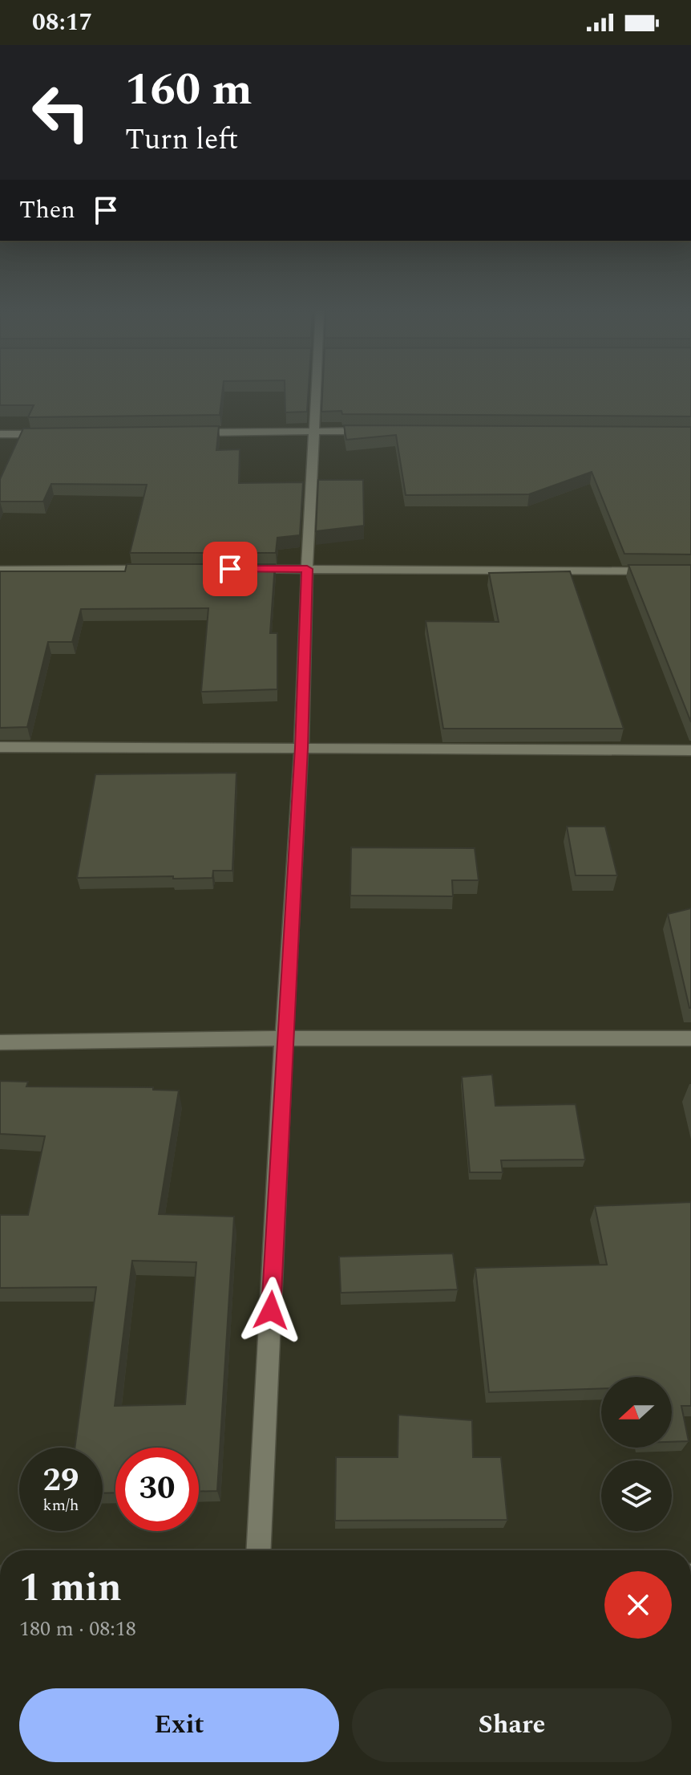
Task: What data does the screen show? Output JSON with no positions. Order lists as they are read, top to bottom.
{
  "north": "left",
  "page": {
    "status": "08:17",
    "turn": ["160 m", "Turn left"],
    "then": "Then",
    "speed": "29 km/h",
    "limit": "30",
    "heading": ["1 min", "180 m · 08:18"],
    "buttons": ["Exit", "Share"]
  }
}
